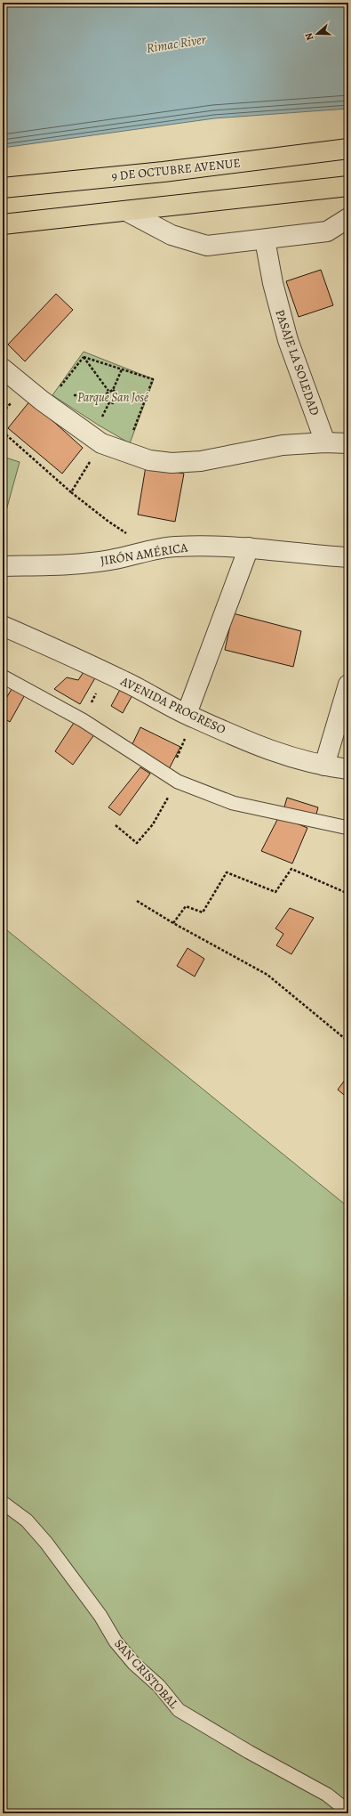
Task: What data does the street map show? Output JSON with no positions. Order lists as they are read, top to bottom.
{
  "streets": {
    "main road": ["9 DE OCTUBRE AVENUE"],
    "street": ["PASAJE LA SOLEDAD", "JIRÓN AMÉRICA", "AVENIDA PROGRESO"],
    "lane": ["SAN CRISTOBAL"]
  },
  "water": ["Rimac River"],
  "parks": ["Parque San José"],
  "north": "left"
}
